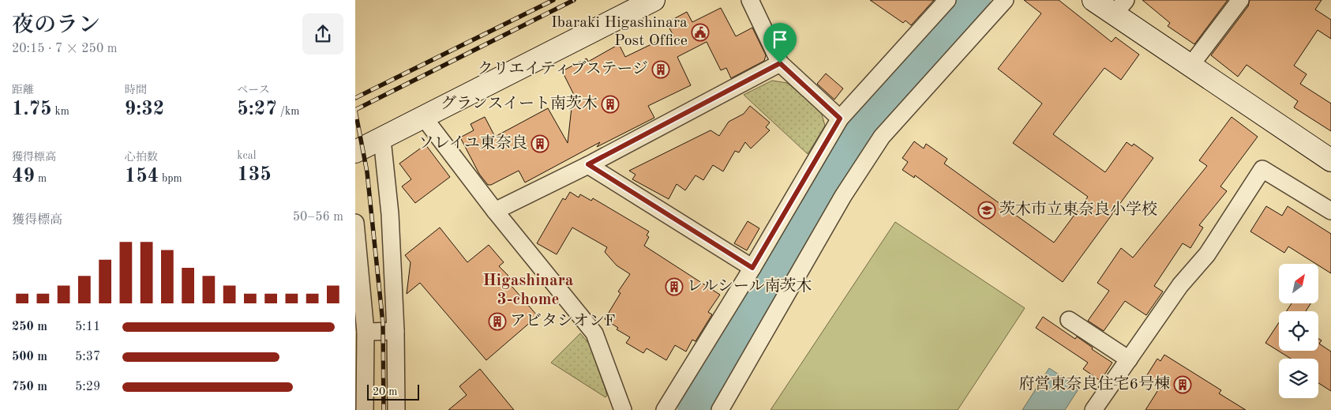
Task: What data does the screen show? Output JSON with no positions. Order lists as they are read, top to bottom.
{
  "districts": ["Higashinara 3-chome"],
  "places": {
    "public building": ["Ibaraki Higashinara Post Office"],
    "building": [
      "クリエイティブステージ",
      "グランスイート南茨木",
      "ソレイユ東奈良",
      "レルシール南茨木",
      "アビタシオンF",
      "府営東奈良住宅6号棟"
    ],
    "school or university": ["茨木市立東奈良小学校"]
  },
  "scale_bar": "20 m",
  "north": "top right",
  "page": {
    "heading": ["夜のラン", "20:15 · 7 × 250 m"],
    "stats": [
      ["距離", "1.75 km"],
      ["時間", "9:32"],
      ["ペース", "5:27 /km"],
      ["獲得標高", "49 m"],
      ["心拍数", "154 bpm"],
      ["kcal", "135"]
    ],
    "chart": ["獲得標高", "50–56 m"],
    "list": [
      {
        "name": "250 m",
        "note": "5:11"
      },
      {
        "name": "500 m",
        "note": "5:37"
      },
      {
        "name": "750 m",
        "note": "5:29"
      }
    ],
    "scale": "20 m"
  }
}
